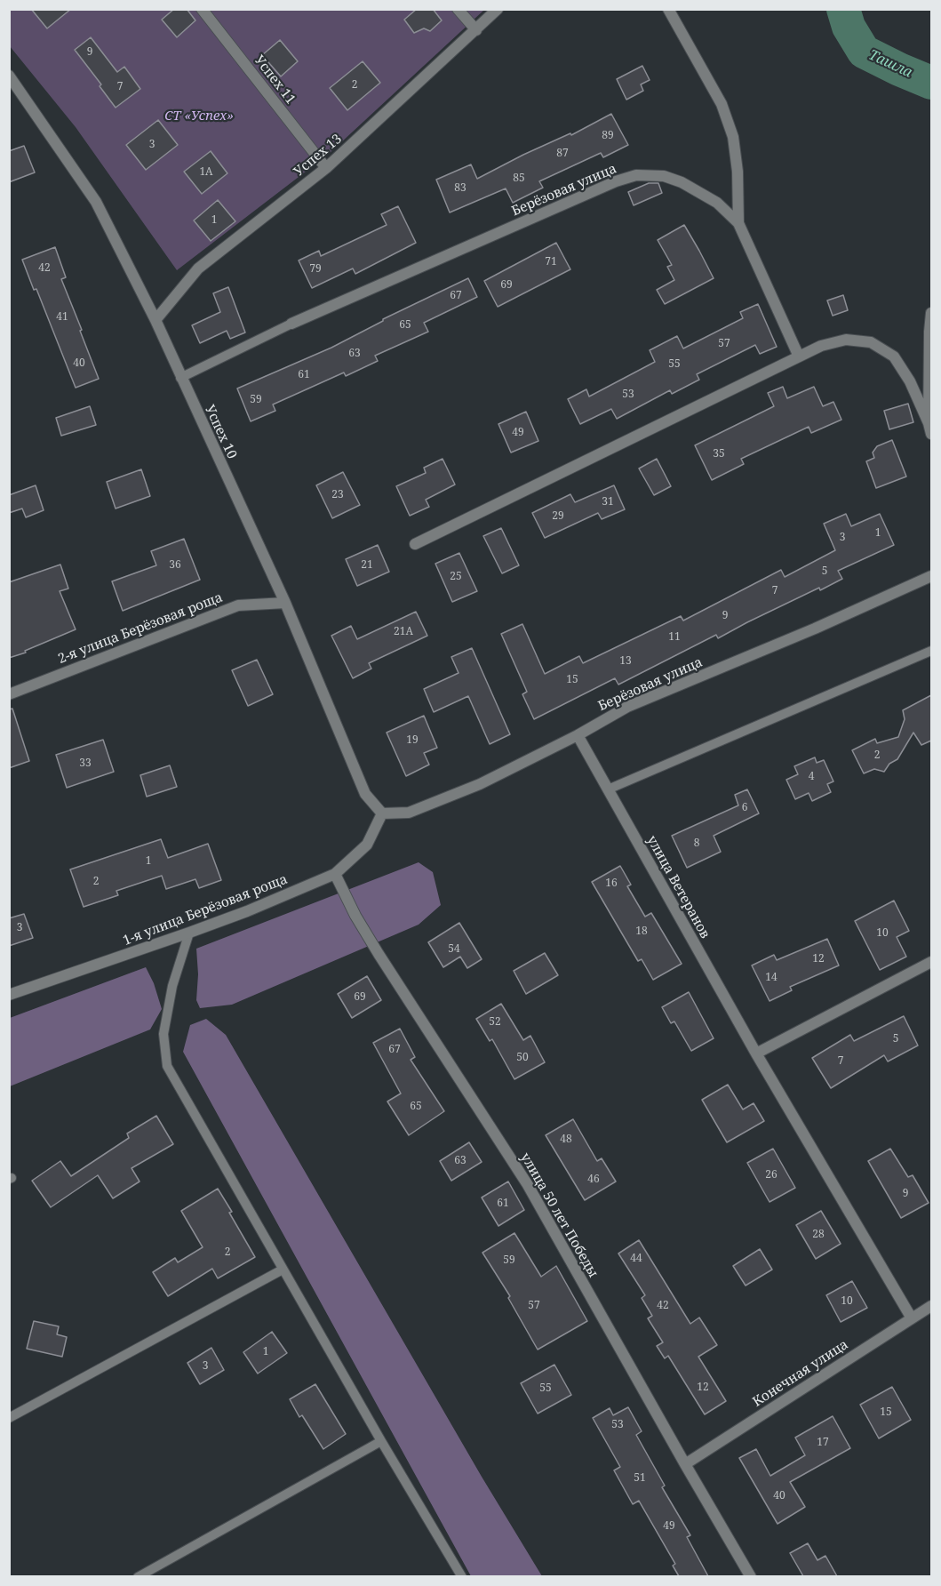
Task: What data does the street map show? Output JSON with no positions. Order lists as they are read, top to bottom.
{
  "streets": {
    "street": [
      "Успех 11",
      "Успех 13",
      "Берёзовая улица",
      "Успех 10",
      "2-я улица Берёзовая роща",
      "улица Ветеранов",
      "1-я улица Берёзовая роща",
      "улица 50 лет Победы",
      "Конечная улица"
    ]
  },
  "crossings": [
    ["Успех 11", "Успех 13"],
    ["Успех 13", "Успех 10"],
    ["Берёзовая улица", "Успех 10"],
    ["Берёзовая улица", "улица Ветеранов"],
    ["Берёзовая улица", "1-я улица Берёзовая роща"],
    ["Успех 10", "2-я улица Берёзовая роща"],
    ["Успех 10", "1-я улица Берёзовая роща"],
    ["улица Ветеранов", "Конечная улица"],
    ["1-я улица Берёзовая роща", "улица 50 лет Победы"],
    ["улица 50 лет Победы", "Конечная улица"]
  ],
  "water": ["Ташла"],
  "parks": ["СТ «Успех»"],
  "house_numbers": [
    "9",
    "2",
    "7",
    "89",
    "3",
    "87",
    "1А",
    "85",
    "83",
    "1",
    "71",
    "42",
    "79",
    "69",
    "67",
    "41",
    "65",
    "57",
    "63",
    "40",
    "55",
    "61",
    "53",
    "59",
    "49",
    "35",
    "23",
    "31",
    "29",
    "1",
    "3",
    "36",
    "21",
    "5",
    "25",
    "7",
    "9",
    "21А",
    "11",
    "13",
    "15",
    "19",
    "2",
    "33",
    "4",
    "6",
    "8",
    "1",
    "2",
    "16",
    "3",
    "18",
    "10",
    "54",
    "12",
    "14",
    "69",
    "52",
    "5",
    "67",
    "50",
    "7",
    "65",
    "48",
    "63",
    "26",
    "46",
    "9",
    "61",
    "28",
    "2",
    "44",
    "59",
    "10",
    "57",
    "42",
    "1",
    "3",
    "12",
    "55",
    "15",
    "53",
    "17",
    "51",
    "40",
    "49"
  ]
}
